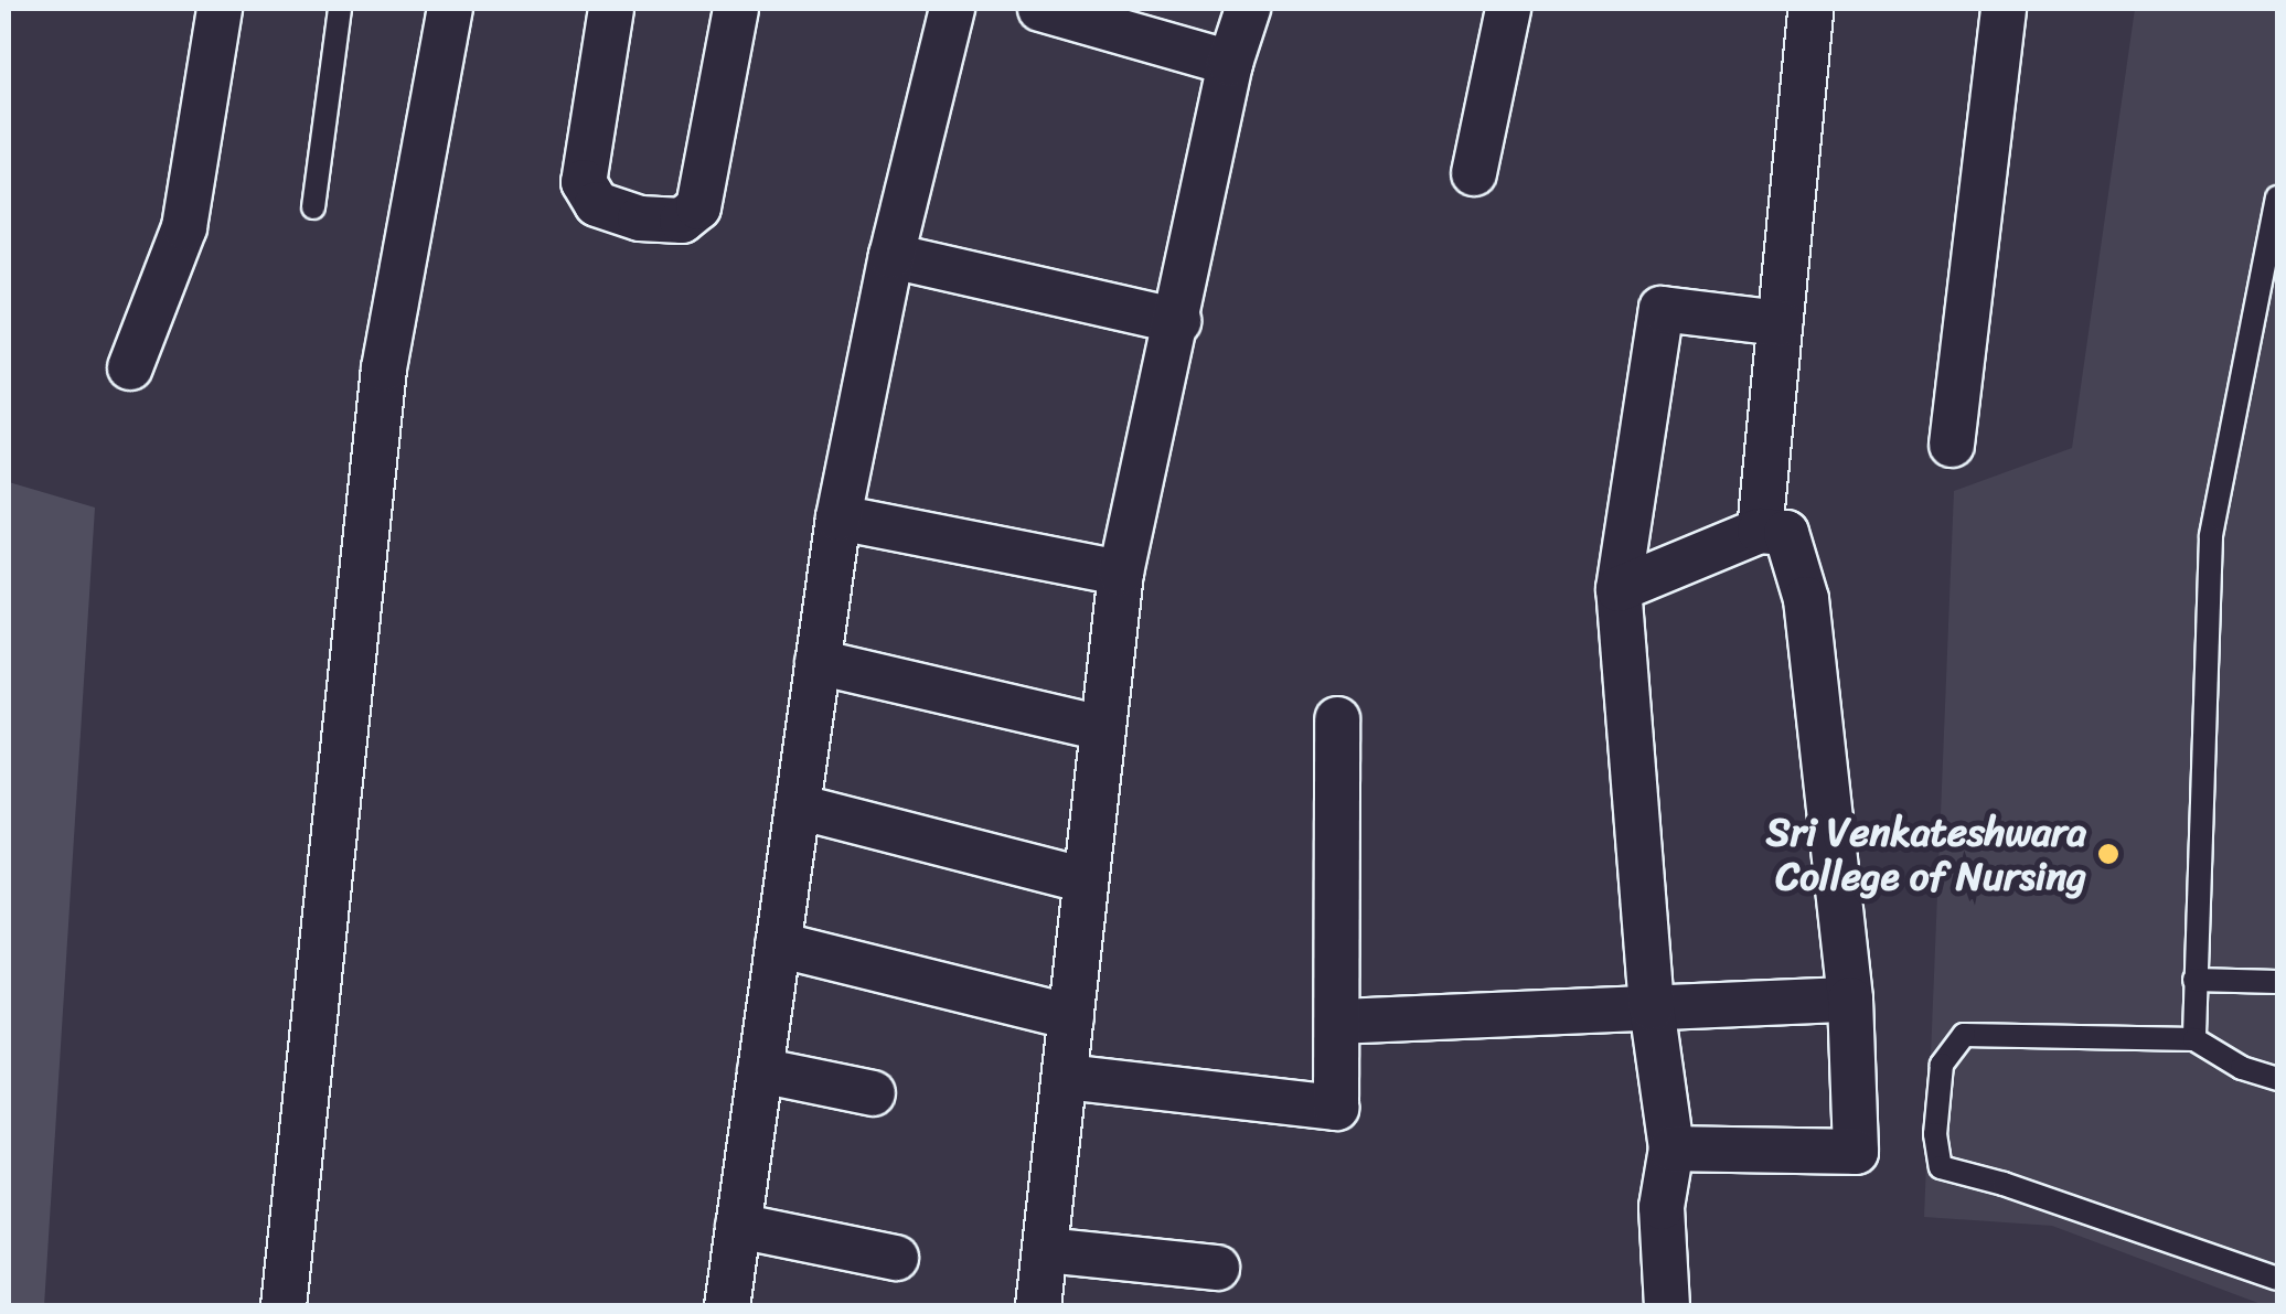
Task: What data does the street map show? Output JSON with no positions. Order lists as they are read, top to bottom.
{
  "places": ["Sri Venkateshwara College of Nursing"]
}
